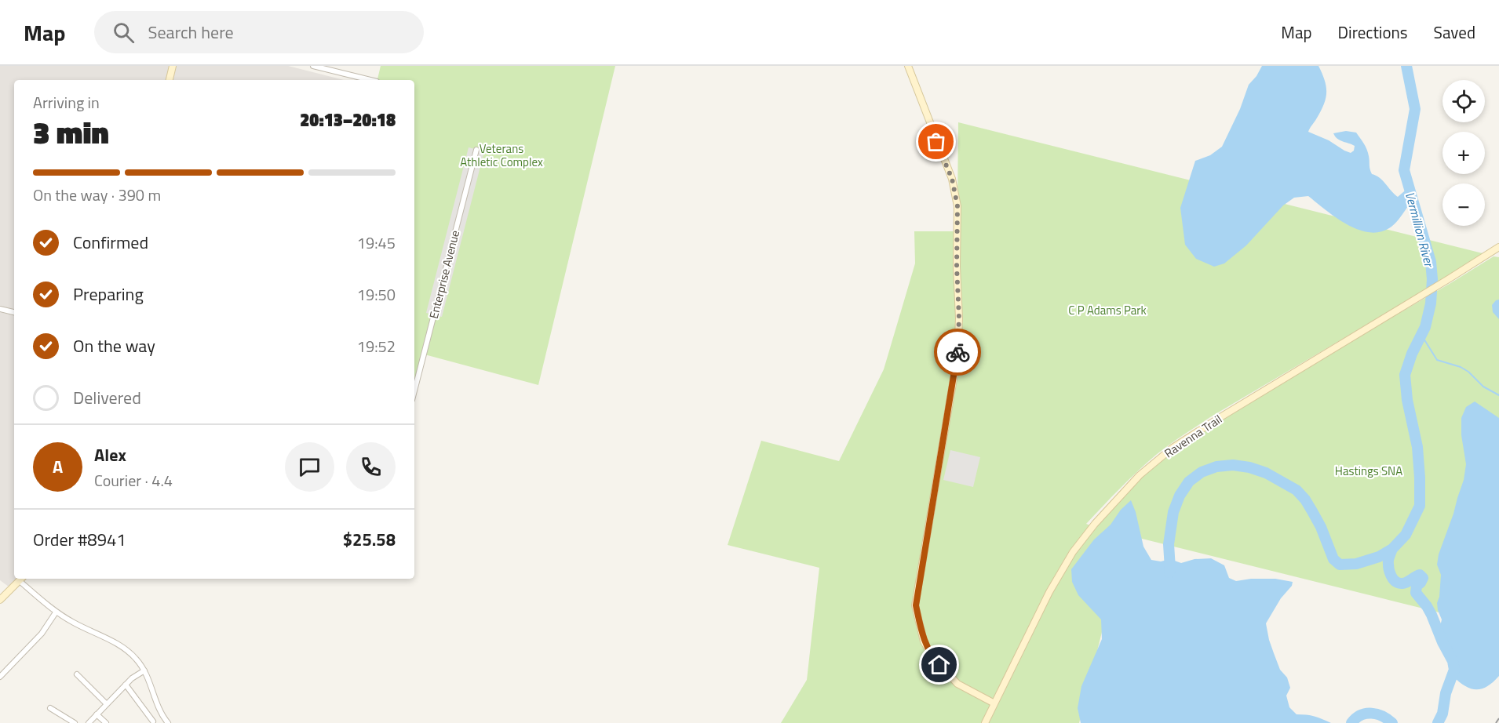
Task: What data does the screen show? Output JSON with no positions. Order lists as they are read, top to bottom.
{
  "streets": {
    "street": ["Enterprise Avenue", "Ravenna Trail"]
  },
  "water": ["Vermillion River"],
  "parks": ["Veterans Athletic Complex", "C P Adams Park", "Hastings SNA"],
  "page": {
    "header": "Map",
    "search": "Search here",
    "nav": ["Map", "Directions", "Saved"],
    "map_buttons": ["+", "−"],
    "heading": ["3 min", "Arriving in", "20:13–20:18"],
    "panel": [
      "Alex",
      "Courier · 4.4",
      "Order #8941",
      "$25.58"
    ],
    "bar": "On the way · 390 m",
    "list": [
      ["Confirmed", "19:45"],
      ["Preparing", "19:50"],
      ["On the way", "19:52"],
      "Delivered"
    ],
    "round": "A"
  }
}
